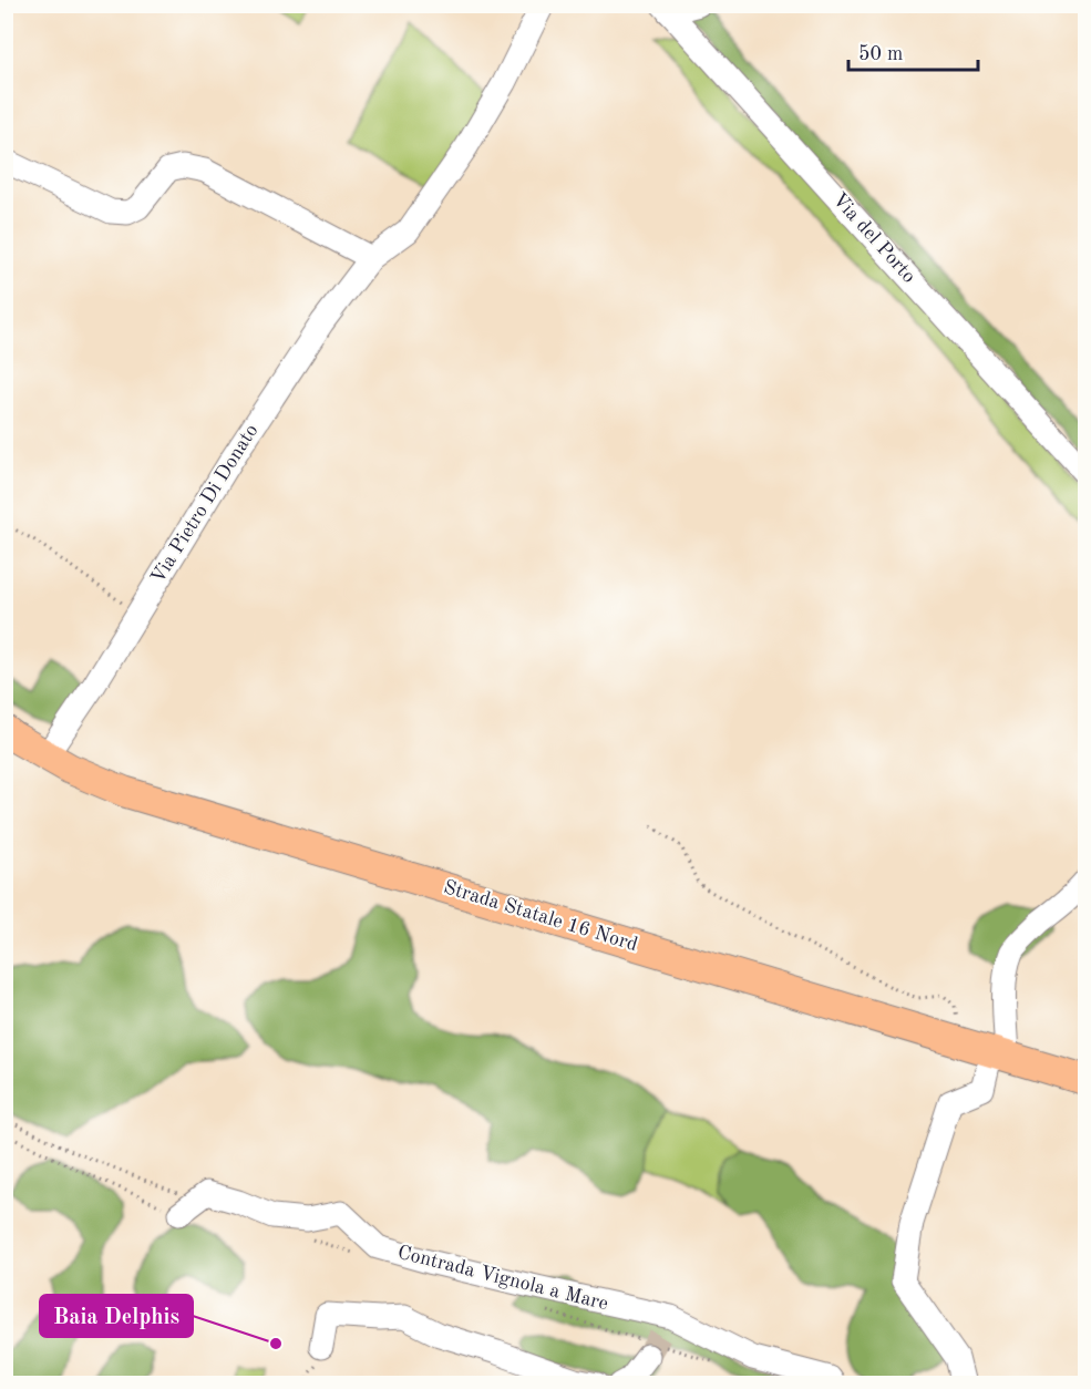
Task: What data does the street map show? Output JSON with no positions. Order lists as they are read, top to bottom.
{
  "streets": {
    "main road": ["Strada Statale 16 Nord"],
    "street": ["Via del Porto", "Via Pietro Di Donato", "Contrada Vignola a Mare"]
  },
  "crossings": [
    ["Via Pietro Di Donato", "Strada Statale 16 Nord"]
  ],
  "places": ["Baia Delphis"],
  "scale_bar": "50 m"
}
